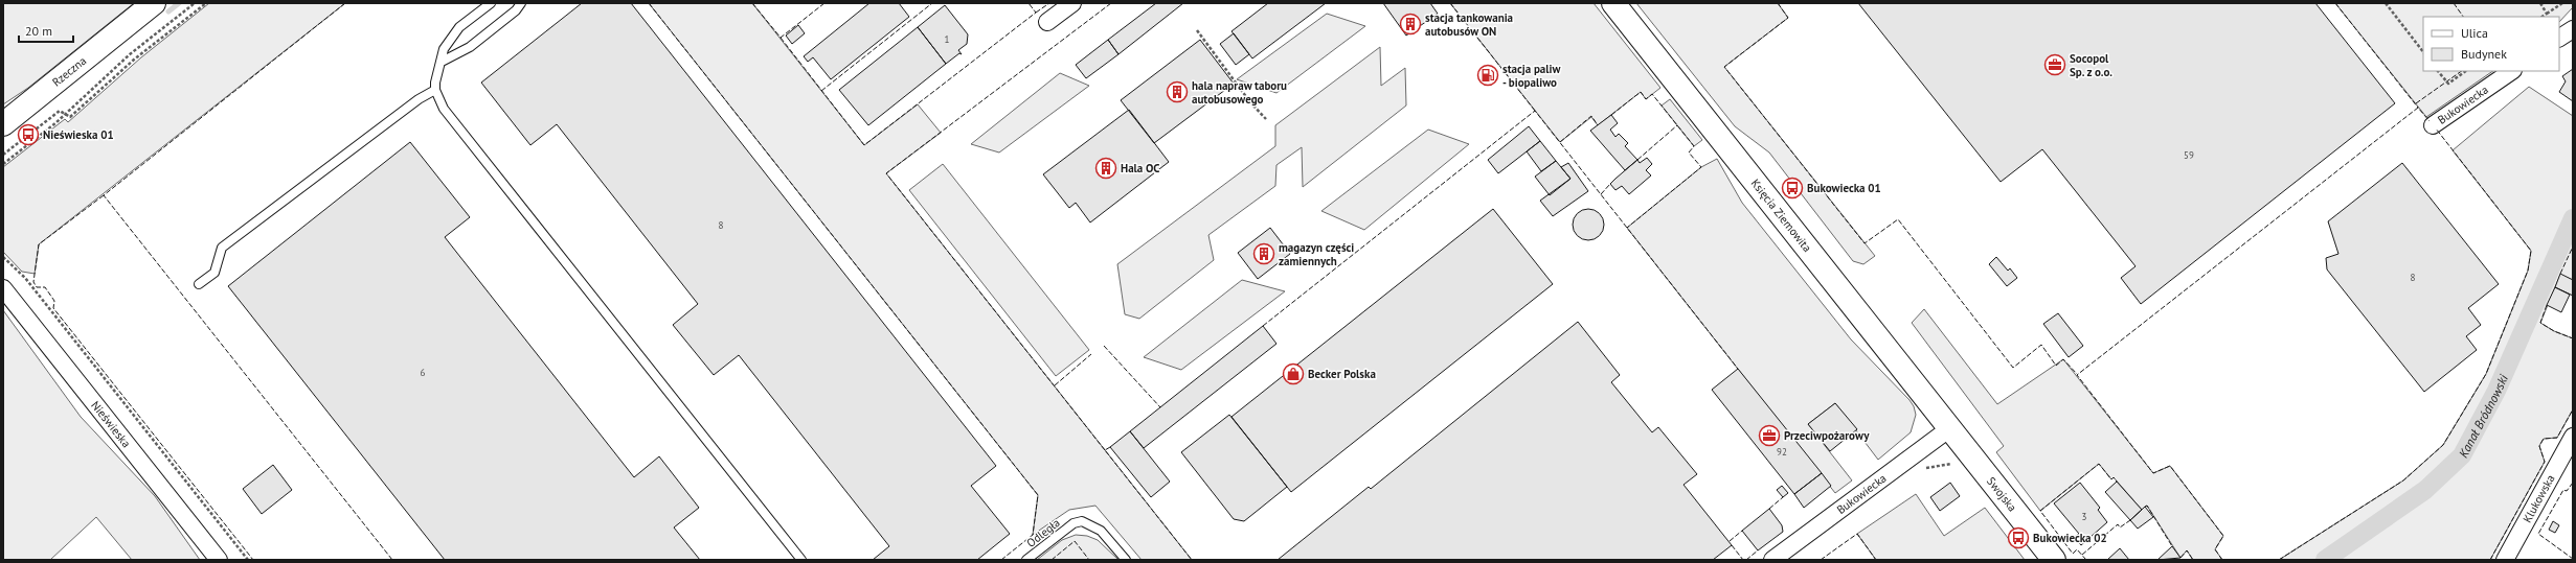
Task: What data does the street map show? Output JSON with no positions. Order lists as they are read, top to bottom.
{
  "streets": {
    "street": [
      "Rzeczna",
      "Bukowiecka",
      "Księcia Ziemowita",
      "Nieświeska",
      "Swojska",
      "Klukowska"
    ],
    "lane": ["Odległa"]
  },
  "crossings": [
    ["Bukowiecka", "Księcia Ziemowita"],
    ["Bukowiecka", "Swojska"],
    ["Księcia Ziemowita", "Swojska"]
  ],
  "water": ["Kanał Bródnowski"],
  "places": {
    "building": [
      "stacja tankowania autobusów ON",
      "hala napraw taboru autobusowego",
      "Hala OC",
      "magazyn części zamiennych"
    ],
    "office": ["Socopol Sp. z o.o.", "Przeciwpożarowy"],
    "fuel station": ["stacja paliw - biopaliwo"],
    "bus stop": ["Nieświeska 01", "Bukowiecka 01", "Bukowiecka 02"],
    "shop": ["Becker Polska"]
  },
  "house_numbers": [
    "1",
    "59",
    "8",
    "8",
    "6",
    "92",
    "3"
  ],
  "legend": ["Ulica", "Budynek"],
  "scale_bar": "20 m"
}
